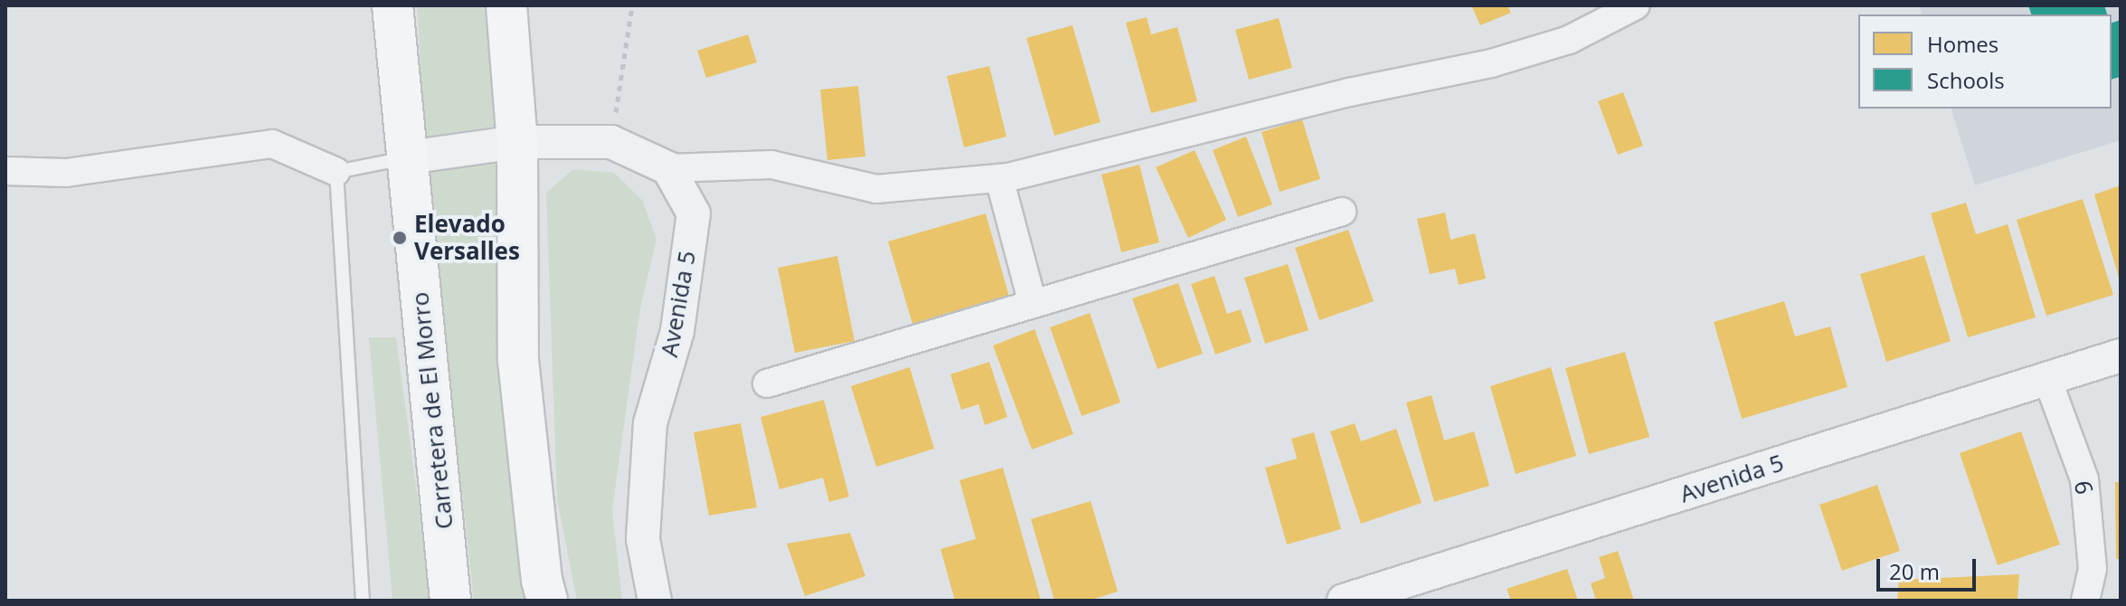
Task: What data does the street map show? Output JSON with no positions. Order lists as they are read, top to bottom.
{
  "streets": {
    "main road": ["Carretera de El Morro"],
    "street": ["Avenida 5", "6"]
  },
  "crossings": [
    ["Avenida 5", "6"]
  ],
  "places": ["Elevado Versalles"],
  "legend": ["Homes", "Schools"],
  "scale_bar": "20 m"
}
